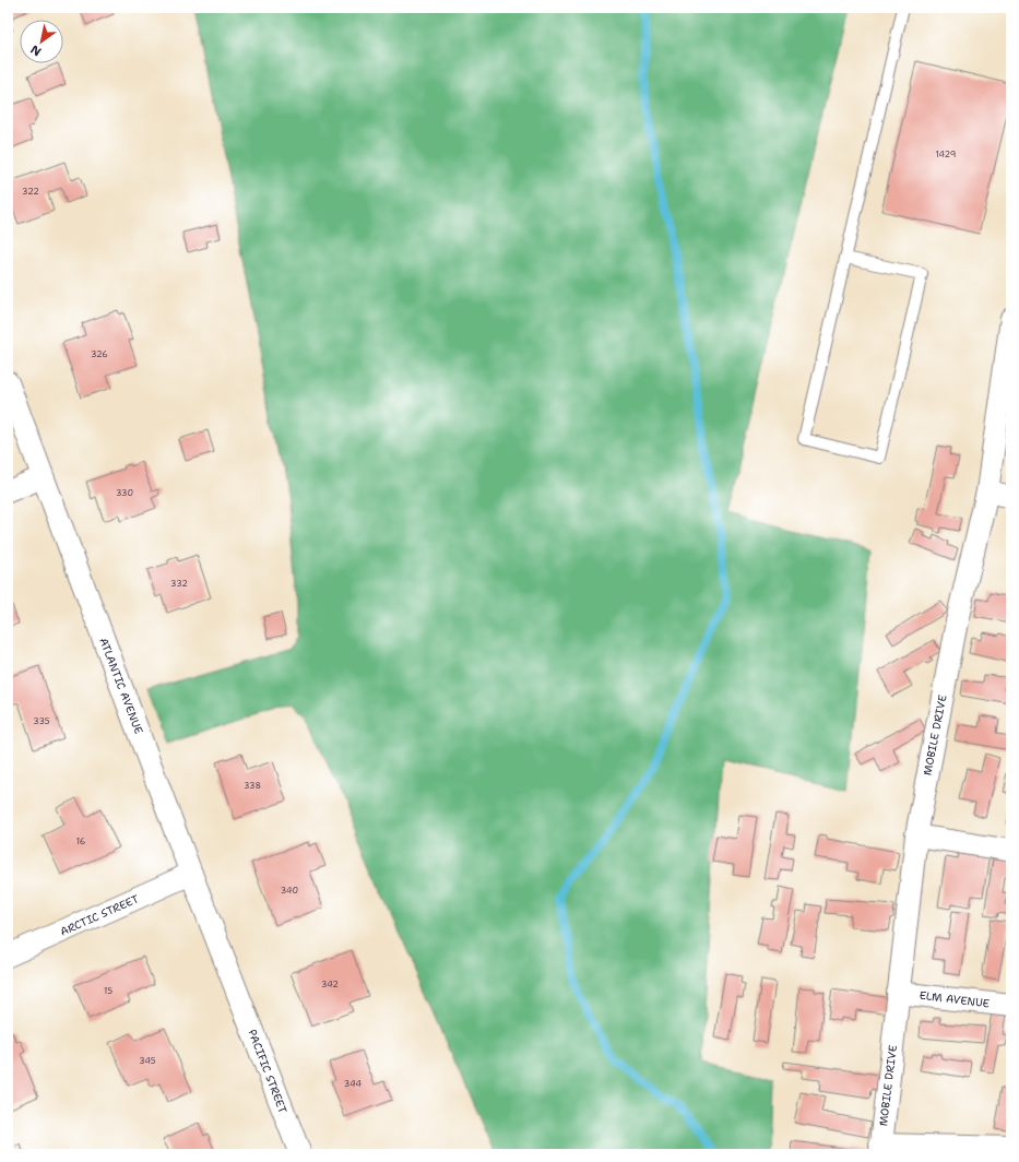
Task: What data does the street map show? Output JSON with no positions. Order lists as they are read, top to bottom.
{
  "streets": {
    "street": [
      "ATLANTIC AVENUE",
      "MOBILE DRIVE",
      "ARCTIC STREET",
      "ELM AVENUE",
      "PACIFIC STREET"
    ]
  },
  "crossings": [
    ["ATLANTIC AVENUE", "ARCTIC STREET"],
    ["ATLANTIC AVENUE", "PACIFIC STREET"],
    ["MOBILE DRIVE", "ELM AVENUE"]
  ],
  "house_numbers": [
    "1429",
    "322",
    "326",
    "330",
    "332",
    "335",
    "338",
    "16",
    "340",
    "342",
    "15",
    "345",
    "344"
  ],
  "north": "bottom left"
}
